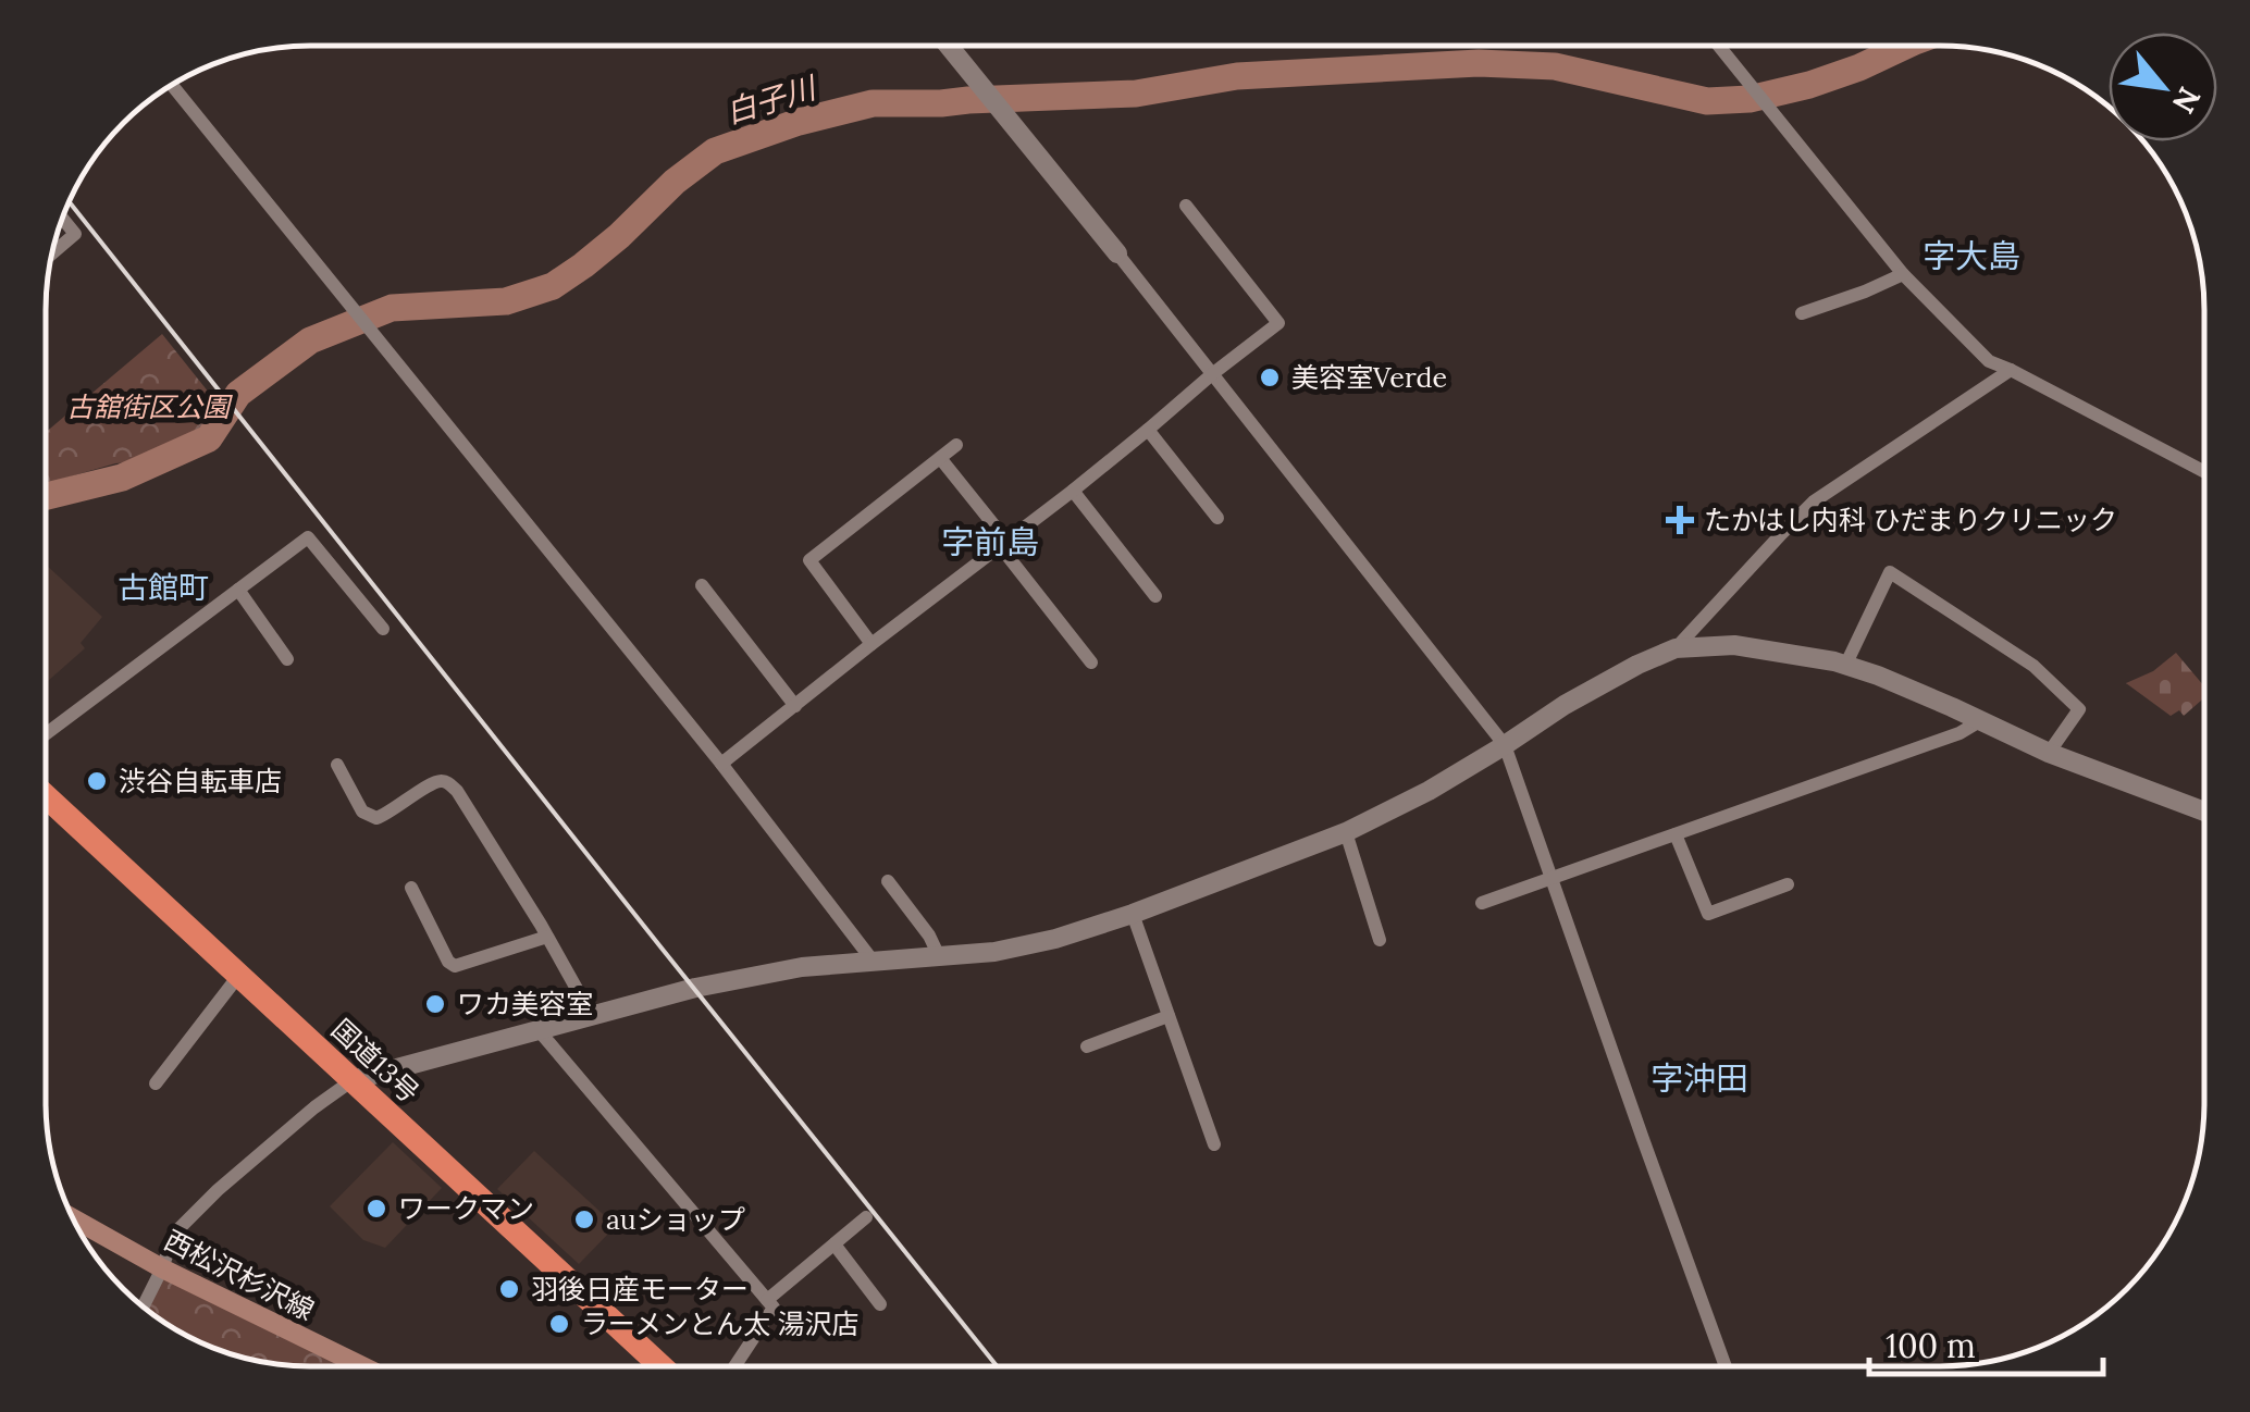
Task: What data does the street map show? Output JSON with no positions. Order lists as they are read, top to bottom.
{
  "streets": {
    "highway": ["国道13号"],
    "main road": ["西松沢杉沢線"]
  },
  "districts": [
    "字大島",
    "字前島",
    "古館町",
    "字沖田"
  ],
  "water": ["白子川"],
  "parks": ["古舘街区公園"],
  "places": {
    "other": [
      "美容室Verde",
      "渋谷自転車店",
      "ワカ美容室",
      "ワークマン",
      "auショップ",
      "羽後日産モーター",
      "ラーメンとん太 湯沢店"
    ],
    "health": ["たかはし内科 ひだまりクリニック"]
  },
  "scale_bar": "100 m",
  "north": "bottom right"
}
